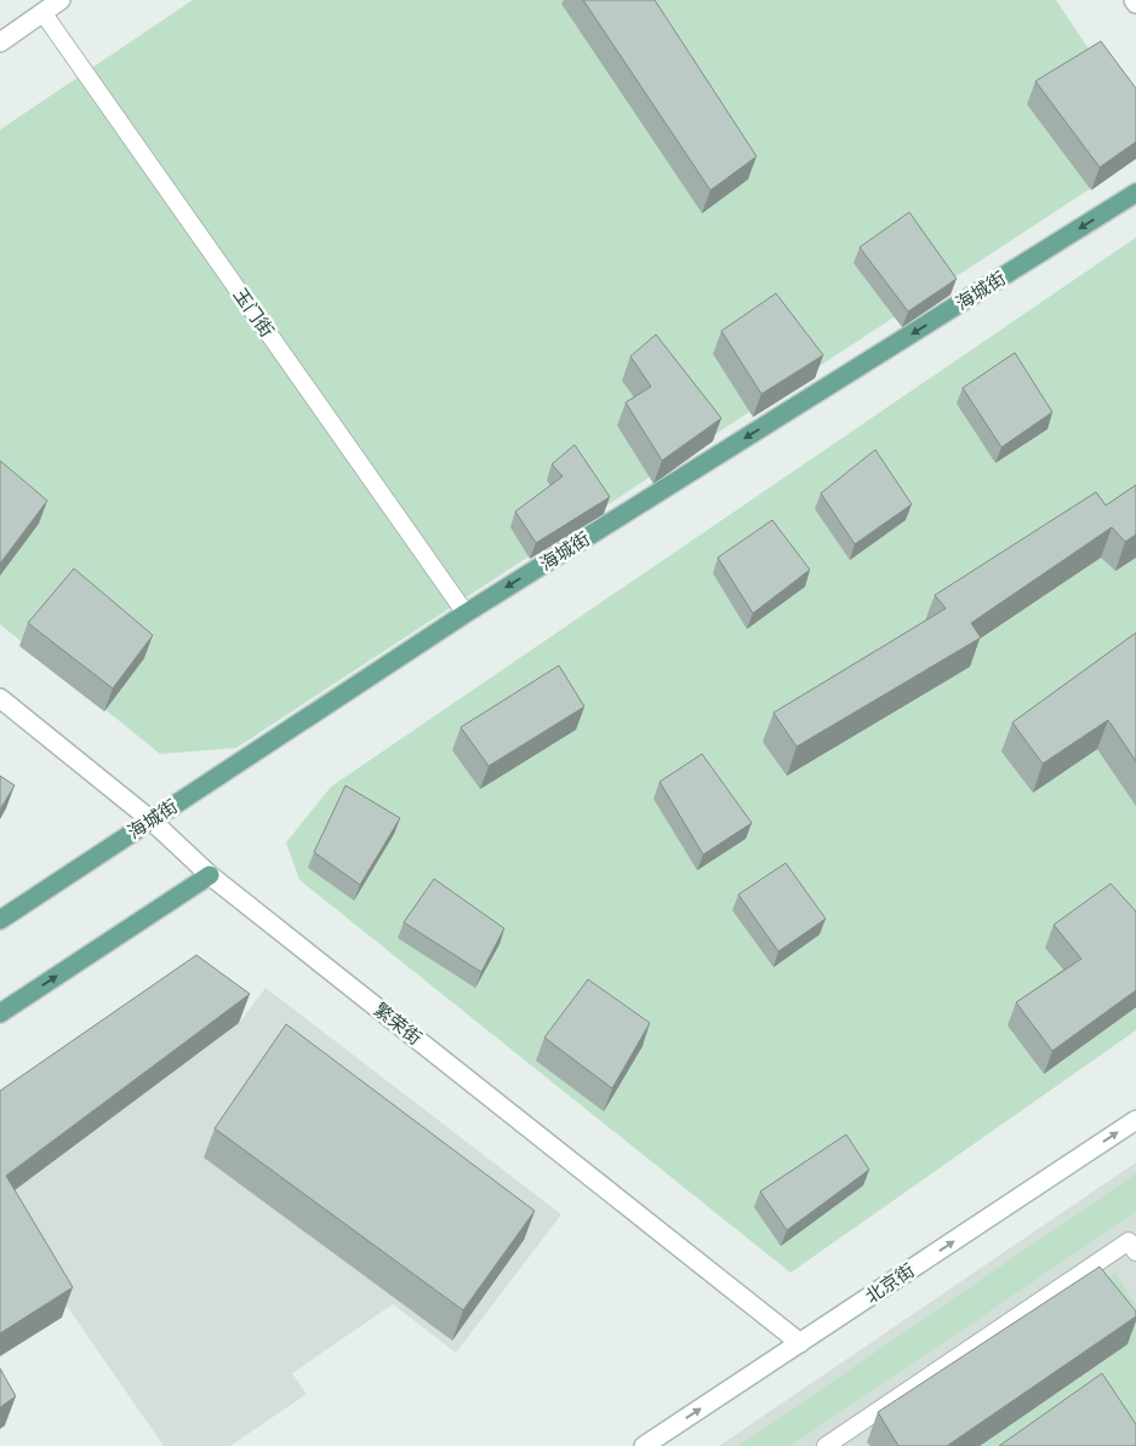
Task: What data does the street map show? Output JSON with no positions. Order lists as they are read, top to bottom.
{
  "streets": {
    "main road": ["海城街"],
    "street": ["繁荣街", "北京街"],
    "lane": ["玉门街"]
  },
  "crossings": [
    ["海城街", "玉门街"],
    ["海城街", "繁荣街"],
    ["繁荣街", "北京街"]
  ],
  "one_way": ["海城街", "北京街"]
}
